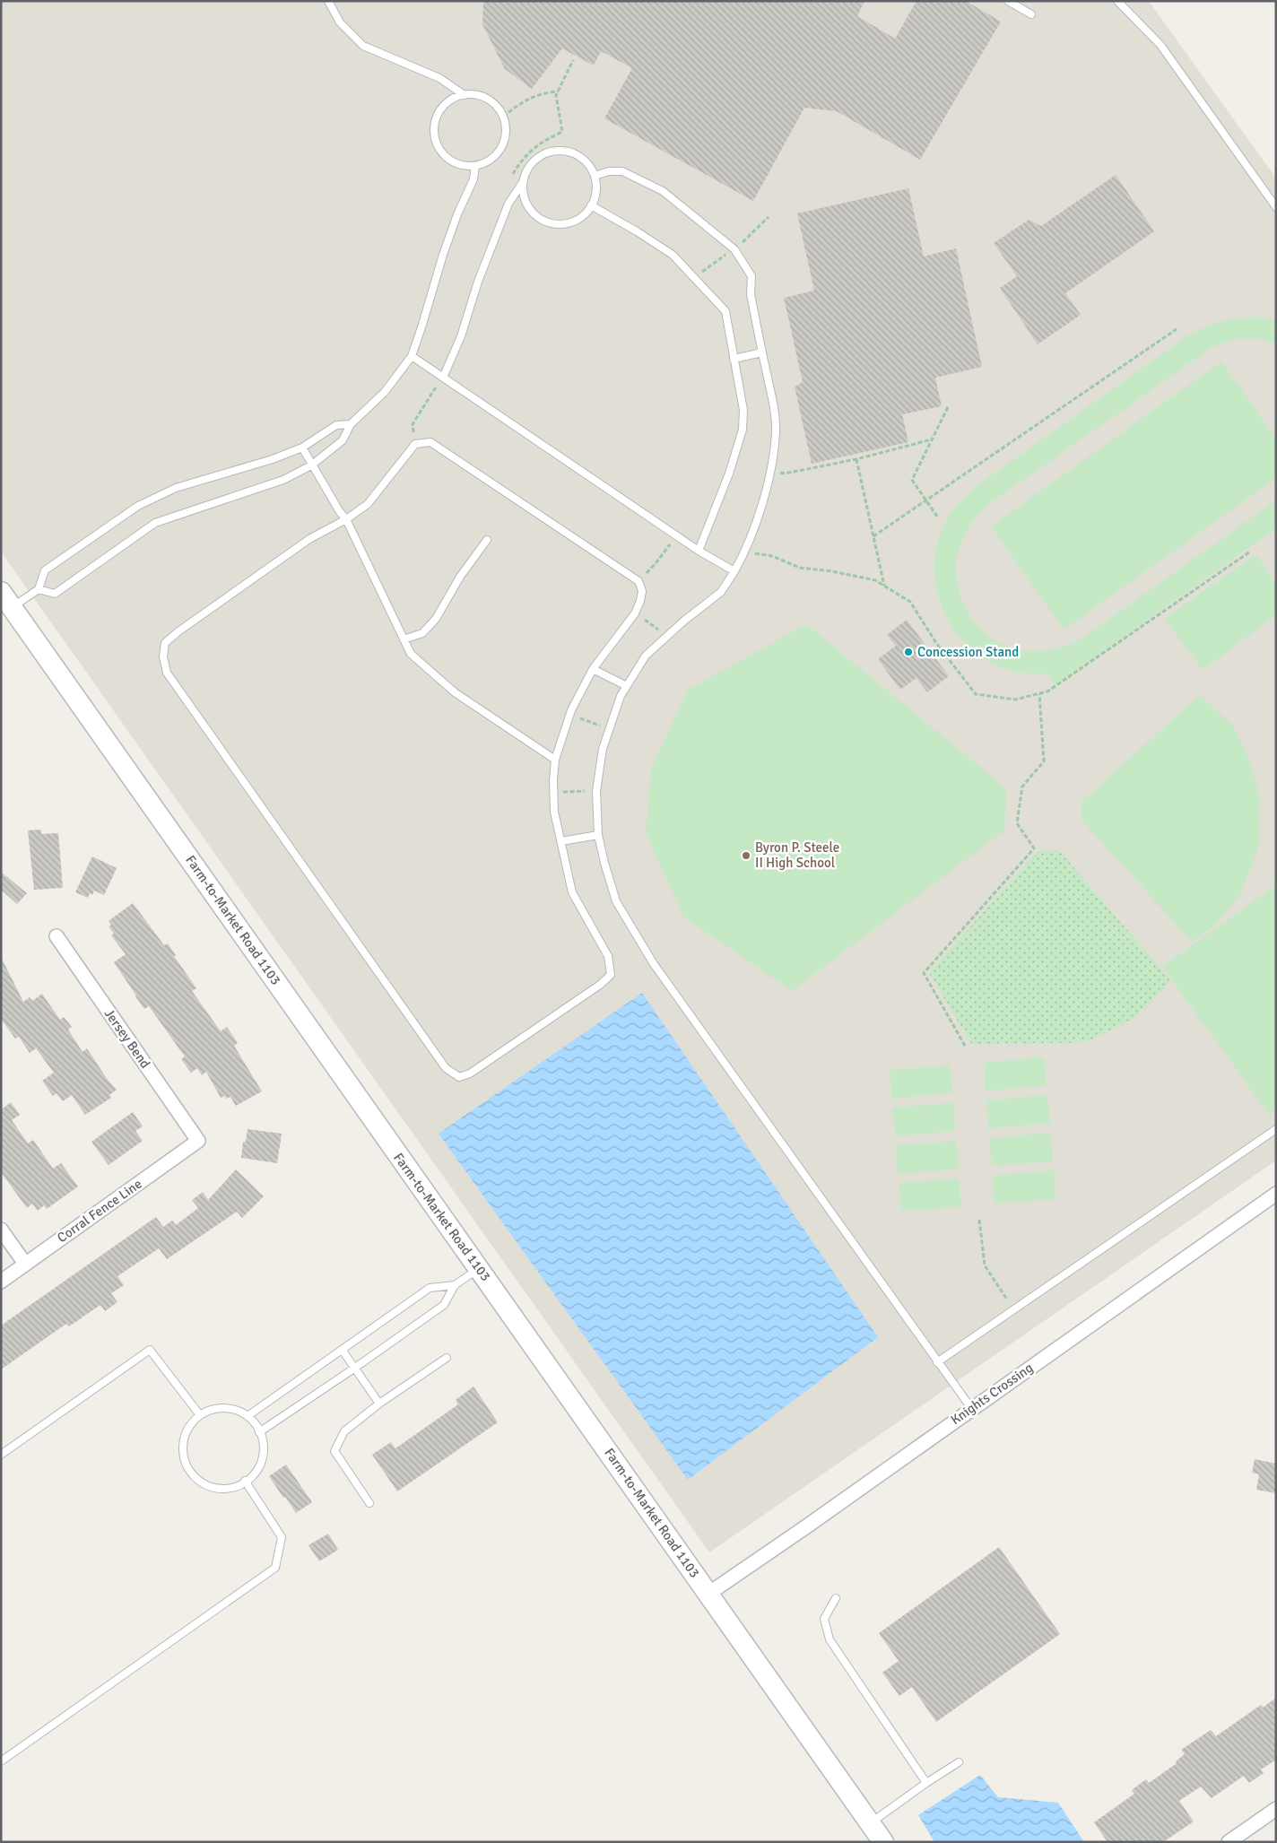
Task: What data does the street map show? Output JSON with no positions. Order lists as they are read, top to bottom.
{
  "streets": {
    "main road": ["Farm-to-Market Road 1103"],
    "street": ["Jersey Bend", "Corral Fence Line", "Knights Crossing"]
  },
  "crossings": [
    ["Farm-to-Market Road 1103", "Knights Crossing"],
    ["Jersey Bend", "Corral Fence Line"]
  ],
  "places": ["Concession Stand", "Byron P. Steele II High School"]
}
